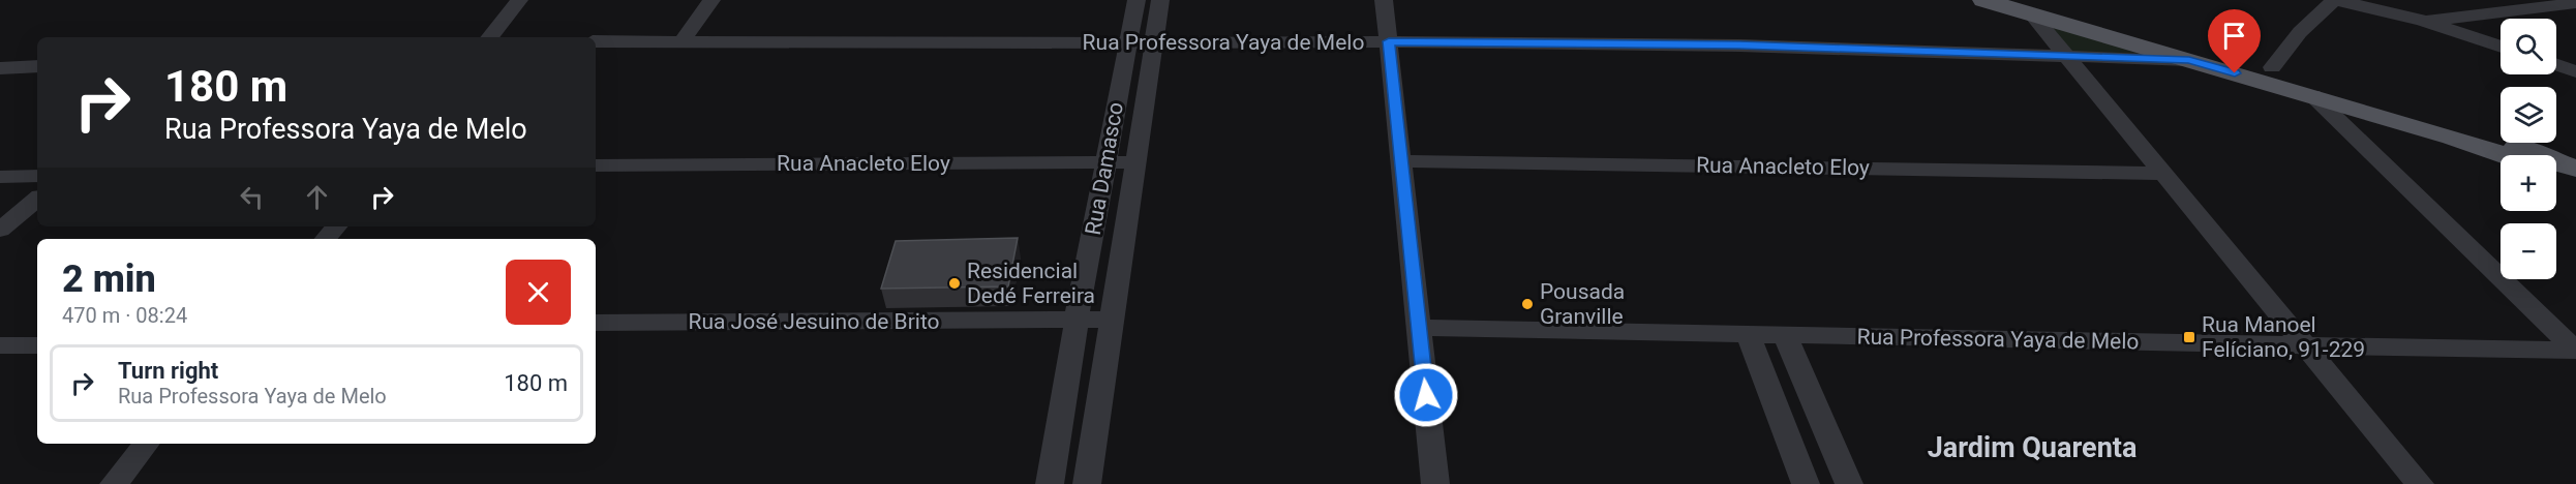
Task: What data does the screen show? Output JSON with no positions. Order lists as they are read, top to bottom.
{
  "streets": {
    "street": [
      "Rua Professora Yaya de Melo",
      "Rua Anacleto Eloy",
      "Rua Damasco",
      "Rua José Jesuino de Brito"
    ]
  },
  "crossings": [
    ["Rua Professora Yaya de Melo", "Rua Damasco"],
    ["Rua Anacleto Eloy", "Rua Damasco"],
    ["Rua Damasco", "Rua José Jesuino de Brito"]
  ],
  "districts": ["Jardim Quarenta"],
  "places": {
    "other": ["Residencial Dedé Ferreira", "Pousada Granville"],
    "transit": ["Rua Manoel Felíciano, 91-229"]
  },
  "page": {
    "map_buttons": ["+", "−"],
    "turn": ["180 m", "Rua Professora Yaya de Melo"],
    "heading": ["2 min", "470 m · 08:24"],
    "list": [
      {
        "name": "Turn right",
        "note": "Rua Professora Yaya de Melo",
        "value": "180 m"
      }
    ]
  }
}
